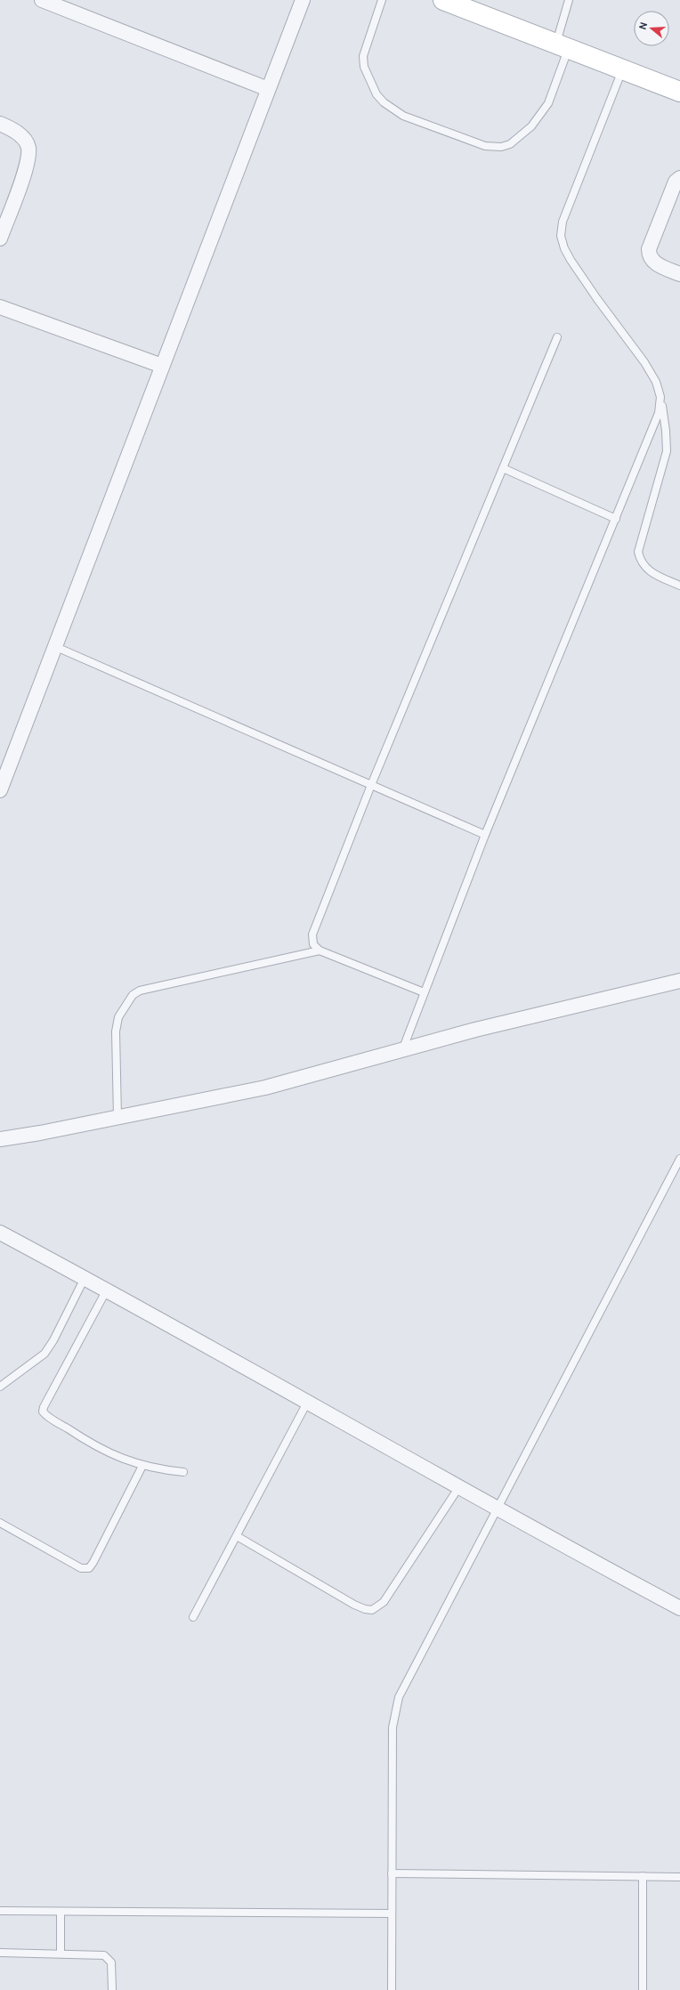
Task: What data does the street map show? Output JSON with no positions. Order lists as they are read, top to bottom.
{
  "north": "left"
}
